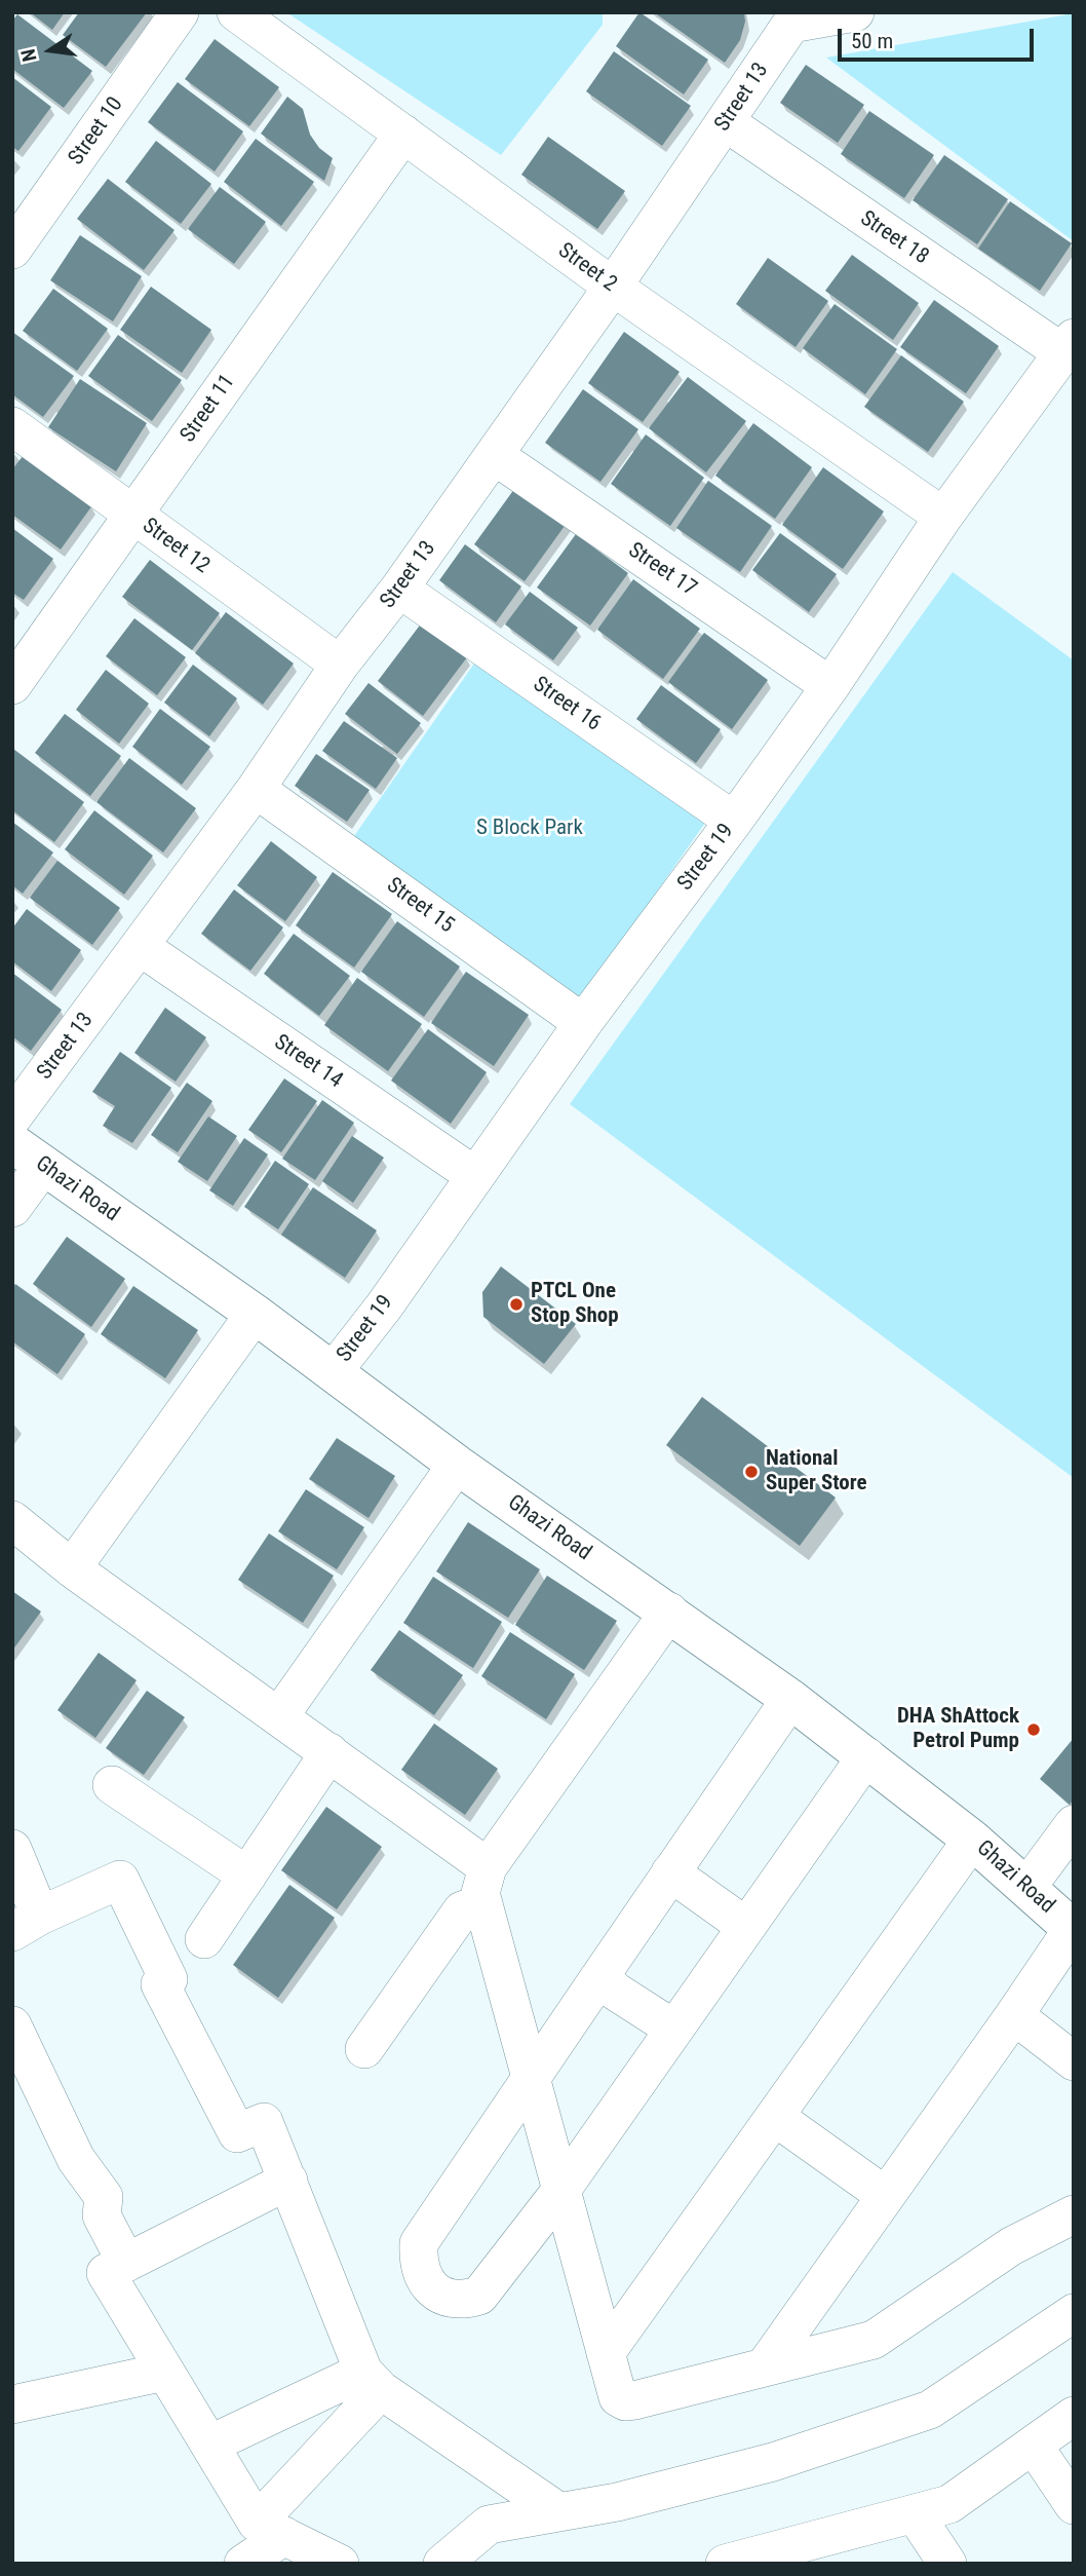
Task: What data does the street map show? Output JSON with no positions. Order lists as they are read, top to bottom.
{
  "streets": {
    "main road": ["Ghazi Road"],
    "street": [
      "Street 13",
      "Street 10",
      "Street 18",
      "Street 2",
      "Street 11",
      "Street 12",
      "Street 17",
      "Street 16",
      "Street 19",
      "Street 15",
      "Street 14"
    ]
  },
  "crossings": [
    ["Street 13", "Street 18"],
    ["Street 13", "Street 2"],
    ["Street 13", "Street 12"],
    ["Street 13", "Street 17"],
    ["Street 13", "Street 16"],
    ["Street 13", "Street 15"],
    ["Street 13", "Street 14"],
    ["Street 18", "Street 19"],
    ["Street 2", "Street 11"],
    ["Street 2", "Street 19"],
    ["Street 11", "Street 12"],
    ["Street 17", "Street 19"],
    ["Street 16", "Street 19"],
    ["Street 19", "Street 15"],
    ["Street 19", "Street 14"],
    ["Street 19", "Ghazi Road"]
  ],
  "parks": ["S Block Park"],
  "places": ["PTCL One Stop Shop", "National Super Store", "DHA ShAttock Petrol Pump"],
  "scale_bar": "50 m",
  "north": "left"
}
